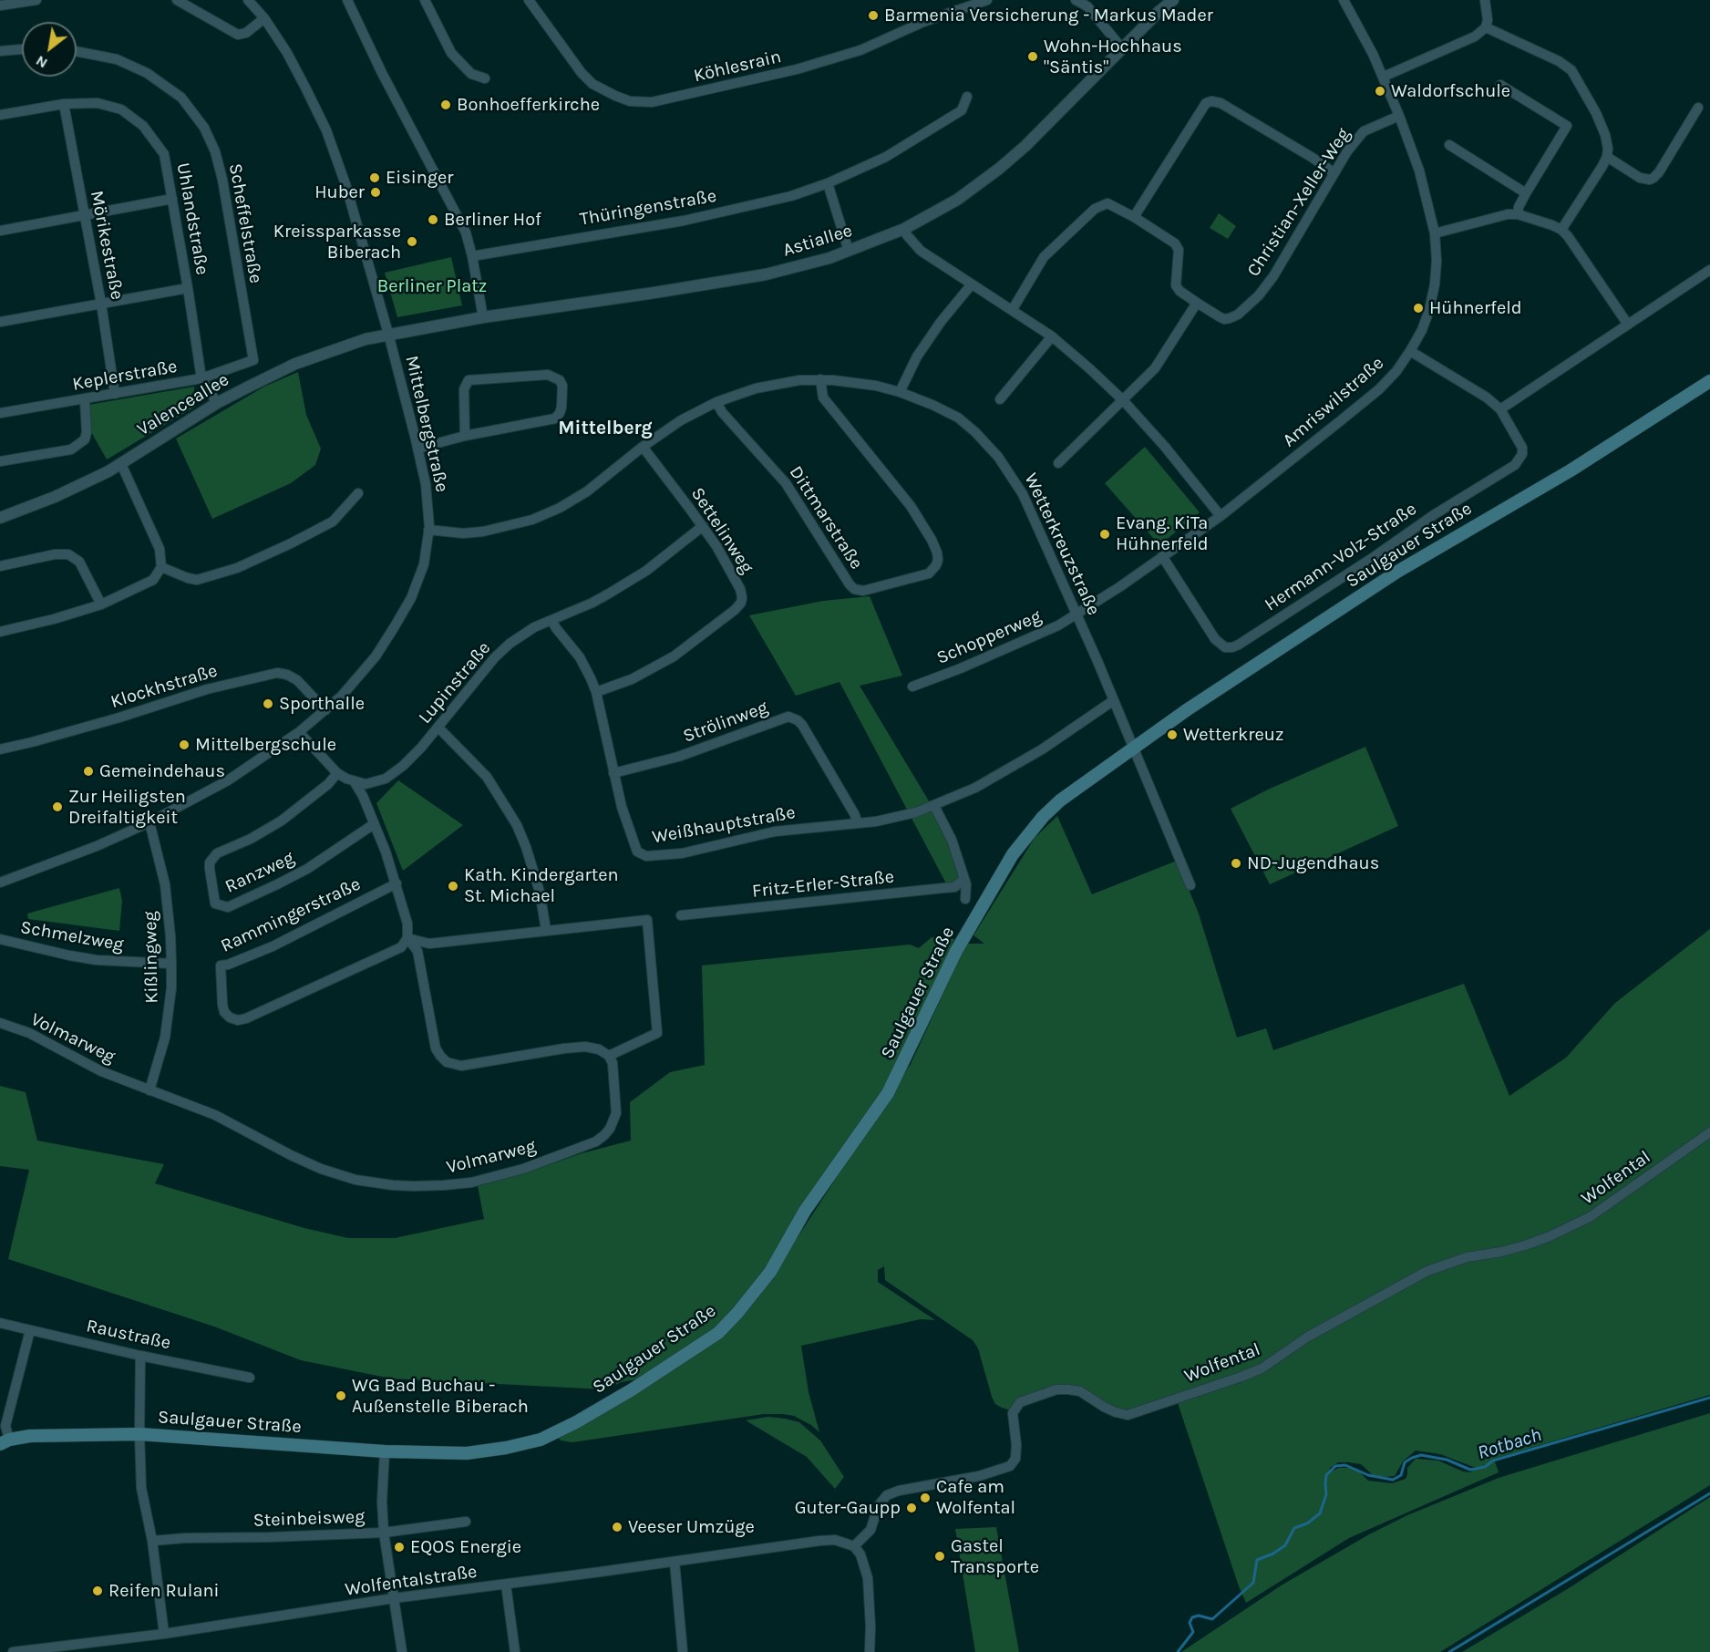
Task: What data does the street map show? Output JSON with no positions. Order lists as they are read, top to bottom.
{
  "streets": {
    "main road": ["Saulgauer Straße"],
    "street": [
      "Köhlesrain",
      "Christian-Xeller-Weg",
      "Thüringenstraße",
      "Uhlandstraße",
      "Scheffelstraße",
      "Astiallee",
      "Mörikestraße",
      "Keplerstraße",
      "Amriswilstraße",
      "Valenceallee",
      "Mittelbergstraße",
      "Dittmarstraße",
      "Settelinweg",
      "Wetterkreuzstraße",
      "Hermann-Volz-Straße",
      "Schopperweg",
      "Lupinstraße",
      "Klockhstraße",
      "Strölinweg",
      "Weißhauptstraße",
      "Ranzweg",
      "Fritz-Erler-Straße",
      "Rammingerstraße",
      "Schmelzweg",
      "Kißlingweg",
      "Volmarweg",
      "Wolfental",
      "Raustraße",
      "Steinbeisweg",
      "Wolfentalstraße"
    ]
  },
  "crossings": [
    ["Christian-Xeller-Weg", "Amriswilstraße"],
    ["Uhlandstraße", "Mörikestraße"],
    ["Uhlandstraße", "Keplerstraße"],
    ["Uhlandstraße", "Valenceallee"],
    ["Scheffelstraße", "Keplerstraße"],
    ["Astiallee", "Valenceallee"],
    ["Astiallee", "Mittelbergstraße"],
    ["Mörikestraße", "Keplerstraße"],
    ["Amriswilstraße", "Wetterkreuzstraße"],
    ["Amriswilstraße", "Hermann-Volz-Straße"],
    ["Amriswilstraße", "Schopperweg"],
    ["Valenceallee", "Mittelbergstraße"],
    ["Mittelbergstraße", "Wetterkreuzstraße"],
    ["Mittelbergstraße", "Klockhstraße"],
    ["Mittelbergstraße", "Kißlingweg"],
    ["Dittmarstraße", "Wetterkreuzstraße"],
    ["Settelinweg", "Wetterkreuzstraße"],
    ["Settelinweg", "Lupinstraße"],
    ["Settelinweg", "Weißhauptstraße"],
    ["Wetterkreuzstraße", "Saulgauer Straße"],
    ["Wetterkreuzstraße", "Schopperweg"],
    ["Wetterkreuzstraße", "Weißhauptstraße"],
    ["Lupinstraße", "Weißhauptstraße"],
    ["Strölinweg", "Weißhauptstraße"],
    ["Schmelzweg", "Kißlingweg"],
    ["Kißlingweg", "Volmarweg"],
    ["Wolfental", "Wolfentalstraße"]
  ],
  "districts": ["Mittelberg"],
  "water": ["Rotbach"],
  "parks": ["Berliner Platz"],
  "places": [
    "Barmenia Versicherung - Markus Mader",
    "Wohn-Hochhaus \"Säntis\"",
    "Waldorfschule",
    "Bonhoefferkirche",
    "Eisinger",
    "Huber",
    "Berliner Hof",
    "Kreissparkasse Biberach",
    "Hühnerfeld",
    "Evang. KiTa Hühnerfeld",
    "Sporthalle",
    "Wetterkreuz",
    "Mittelbergschule",
    "Gemeindehaus",
    "Zur Heiligsten Dreifaltigkeit",
    "ND-Jugendhaus",
    "Kath. Kindergarten St. Michael",
    "WG Bad Buchau - Außenstelle Biberach",
    "Cafe am Wolfental",
    "Guter-Gaupp",
    "Veeser Umzüge",
    "EQOS Energie",
    "Gastel Transporte",
    "Reifen Rulani"
  ],
  "north": "bottom left"
}
